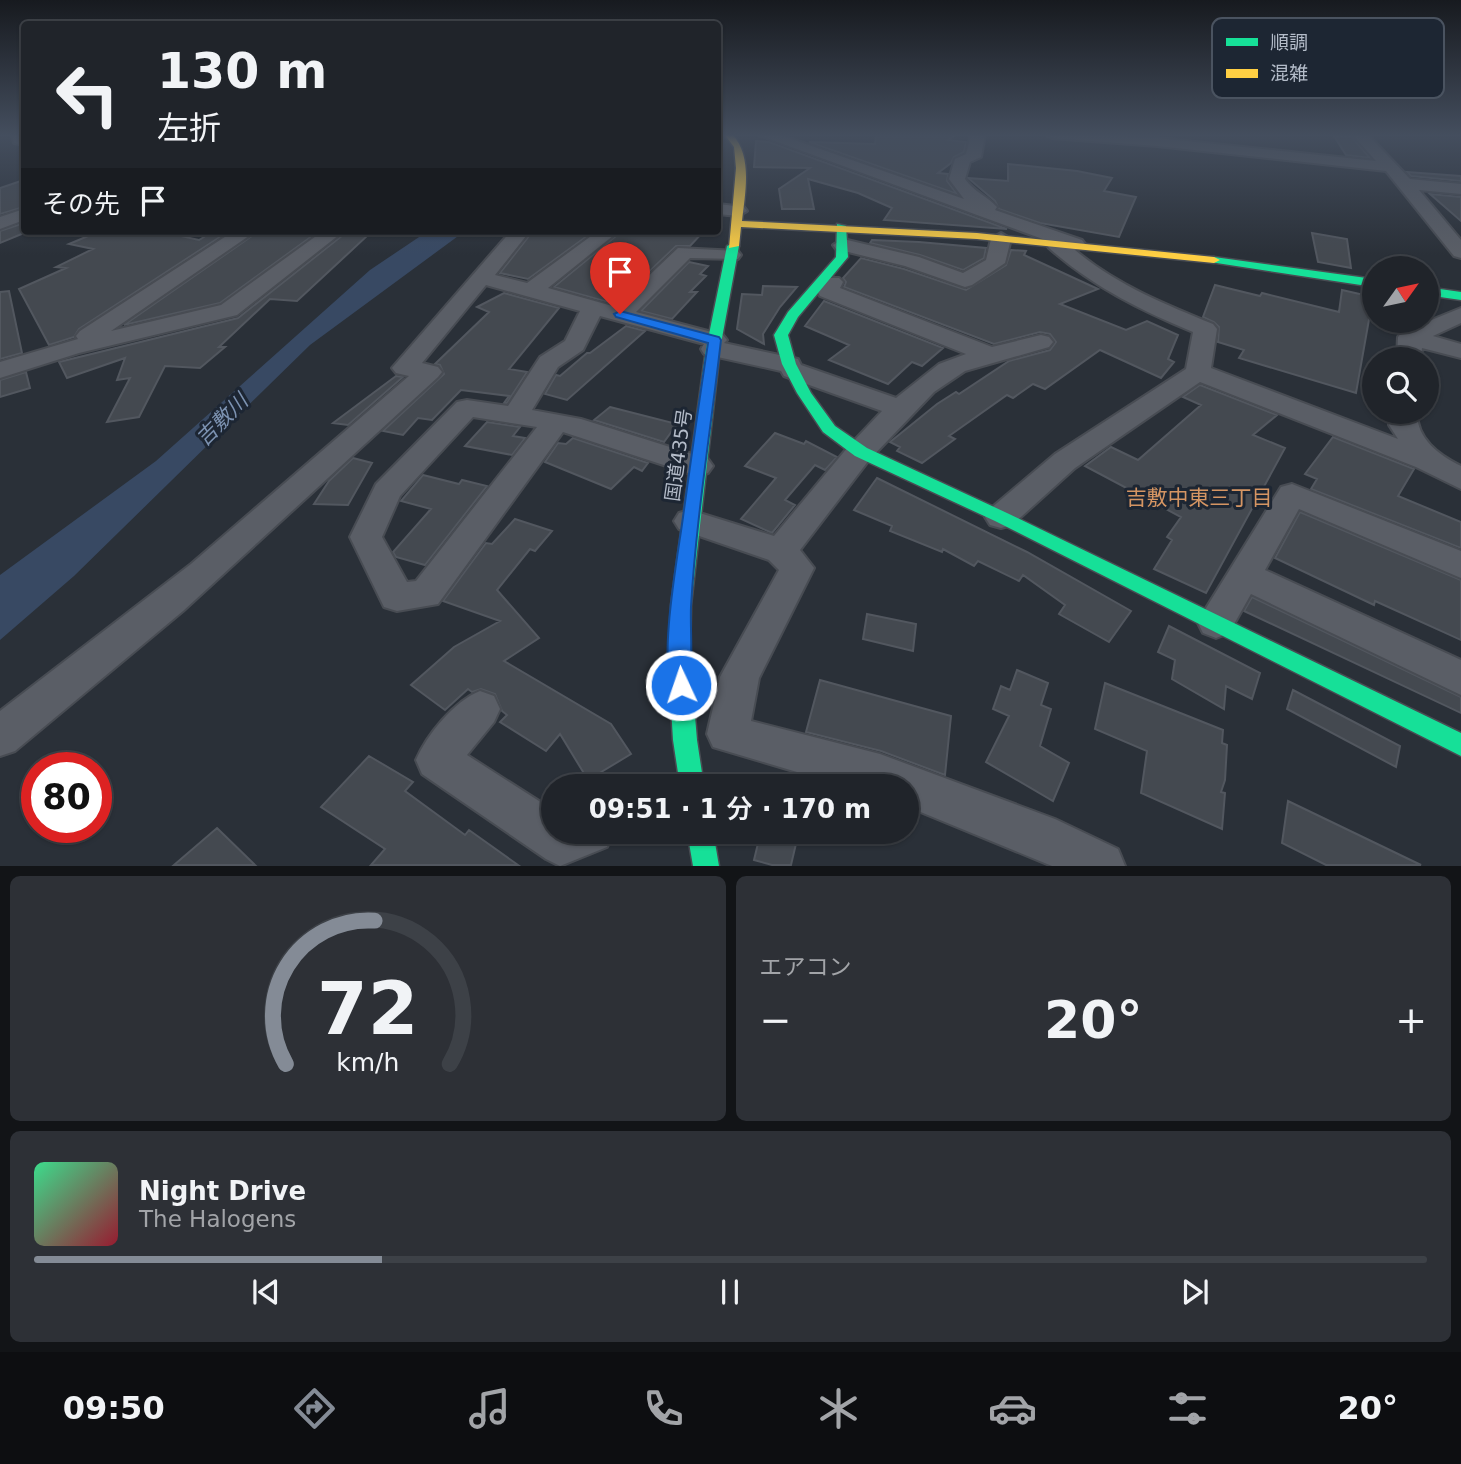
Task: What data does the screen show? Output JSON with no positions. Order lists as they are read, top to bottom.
{
  "streets": {
    "main road": ["国道435号"]
  },
  "districts": ["吉敷中東三丁目"],
  "water": ["吉敷川"],
  "legend": ["順調", "混雑"],
  "north": "top right",
  "page": {
    "turn": ["130 m", "左折"],
    "then": "その先",
    "limit": "80",
    "trip": "09:51 · 1 分 · 170 m",
    "tile": "エアコン",
    "heat": ["−", "20°", "+"],
    "song": ["Night Drive", "The Halogens"],
    "tabs": ["09:50", "20°"],
    "gauge": ["72", "km/h"]
  }
}
